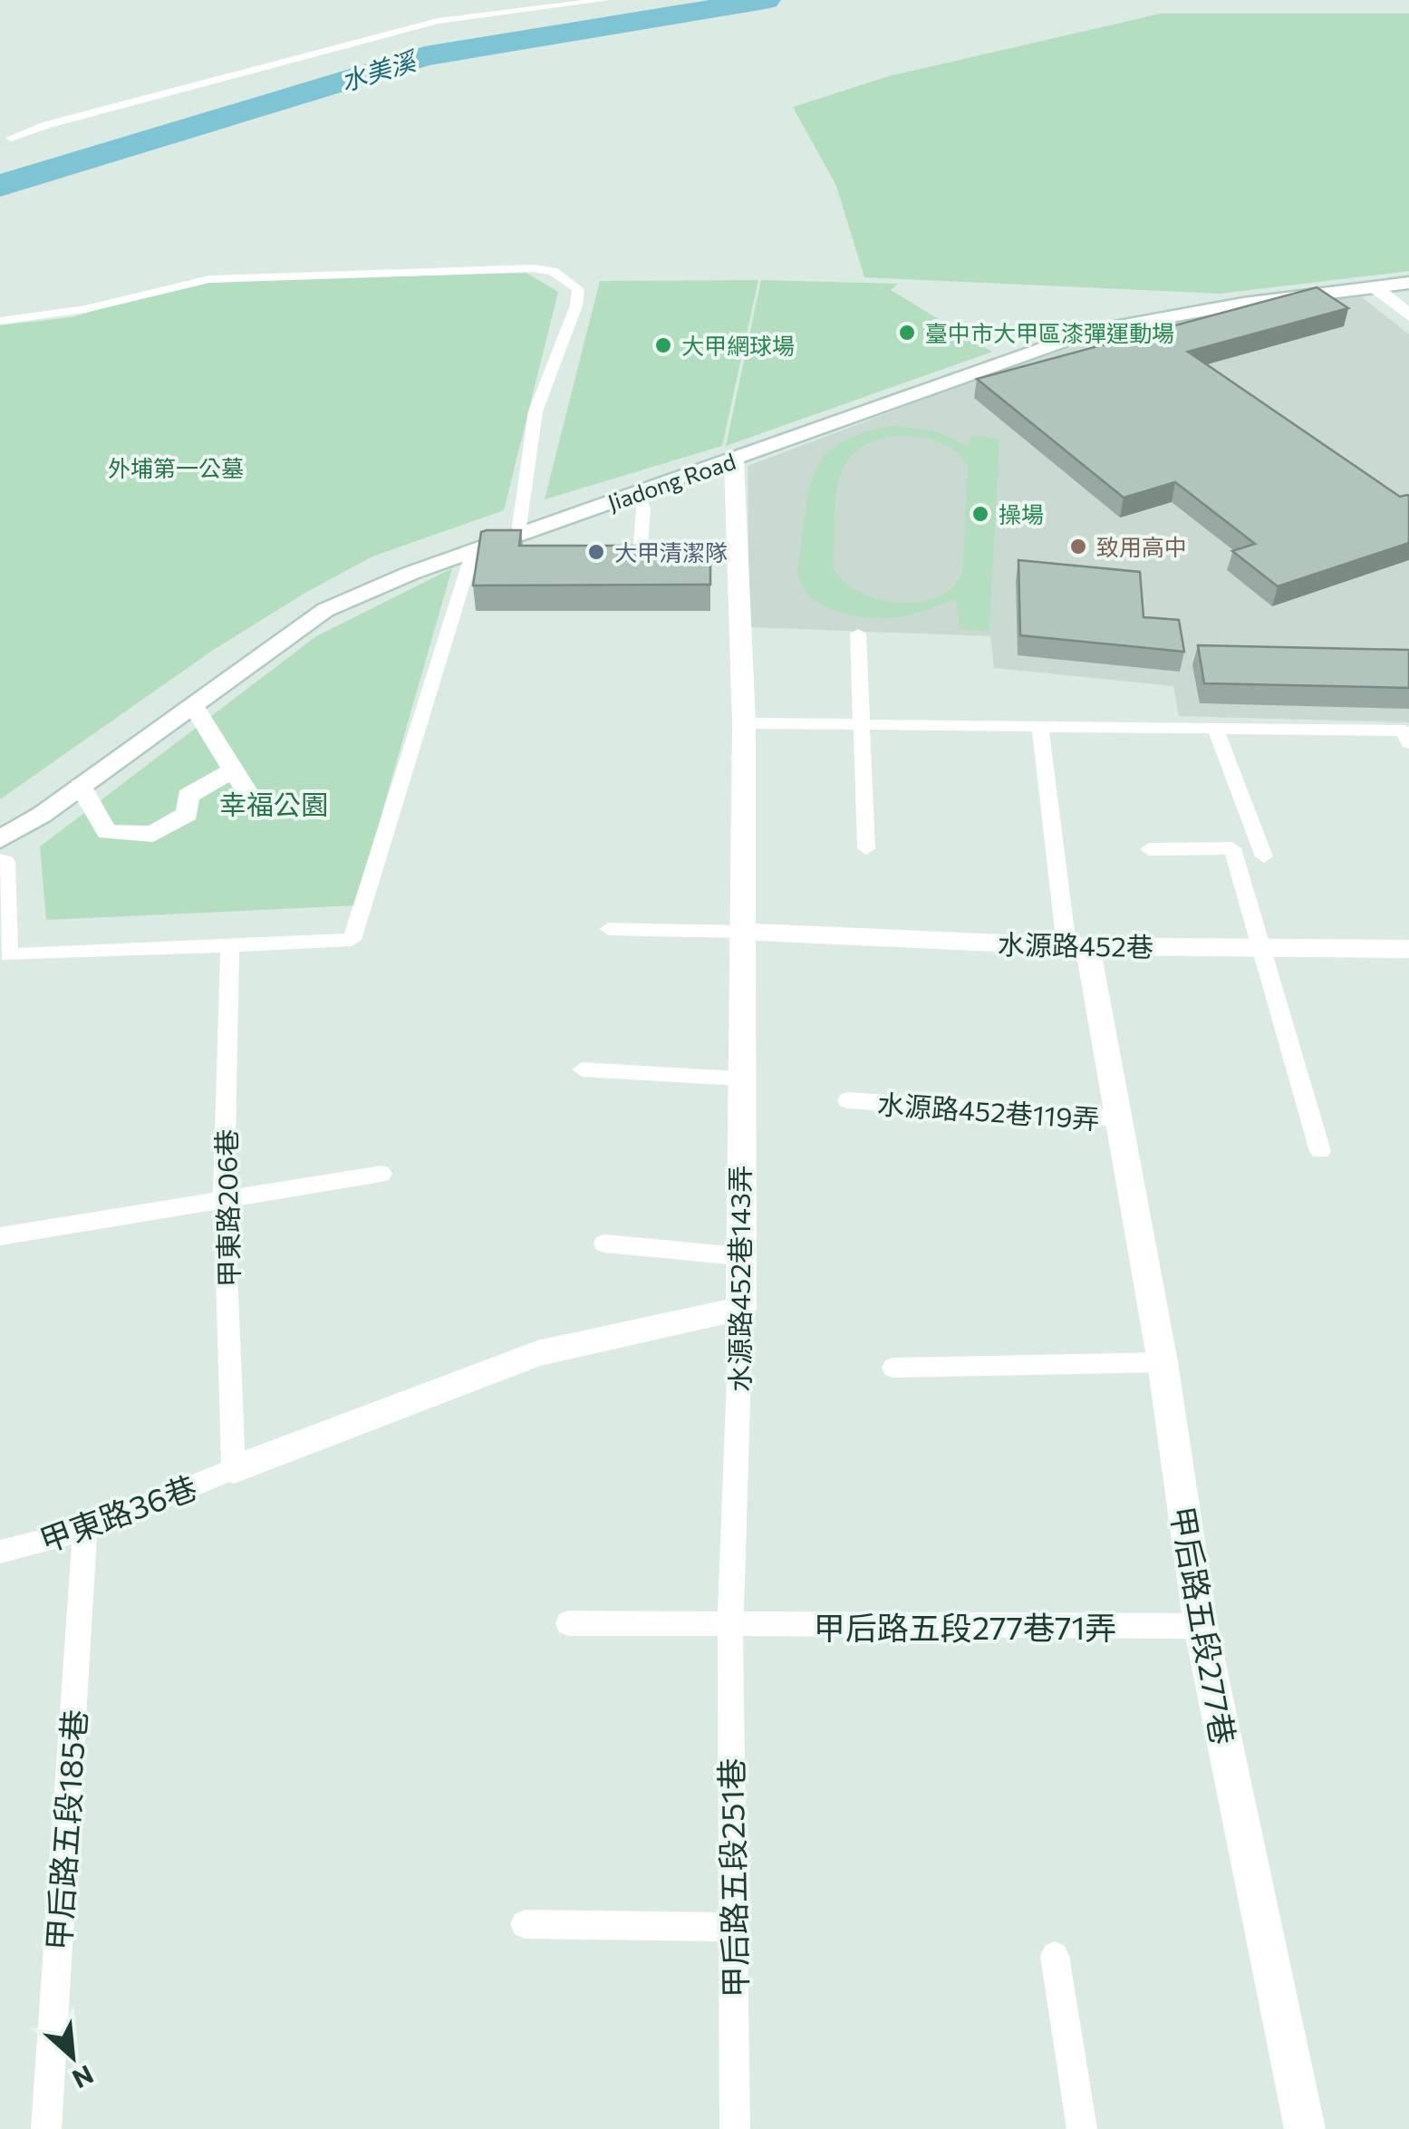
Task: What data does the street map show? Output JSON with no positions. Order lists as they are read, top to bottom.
{
  "streets": {
    "street": [
      "Jiadong Road",
      "水源路452巷",
      "水源路452巷119弄",
      "水源路452巷143弄",
      "甲后路五段277巷"
    ],
    "lane": [
      "甲東路206巷",
      "甲東路36巷",
      "甲后路五段277巷71弄",
      "甲后路五段185巷",
      "甲后路五段251巷"
    ]
  },
  "crossings": [
    ["Jiadong Road", "水源路452巷143弄"],
    ["水源路452巷", "水源路452巷119弄"],
    ["水源路452巷", "水源路452巷143弄"],
    ["水源路452巷119弄", "甲后路五段277巷"],
    ["甲東路206巷", "甲東路36巷"],
    ["水源路452巷143弄", "甲后路五段277巷71弄"],
    ["水源路452巷143弄", "甲后路五段251巷"],
    ["甲東路36巷", "甲后路五段185巷"],
    ["甲后路五段277巷", "甲后路五段277巷71弄"],
    ["甲后路五段277巷71弄", "甲后路五段251巷"]
  ],
  "water": ["水美溪"],
  "parks": ["外埔第一公墓", "幸福公園"],
  "places": [
    "臺中市大甲區漆彈運動場",
    "大甲網球場",
    "操場",
    "致用高中",
    "大甲清潔隊"
  ],
  "north": "bottom right"
}
